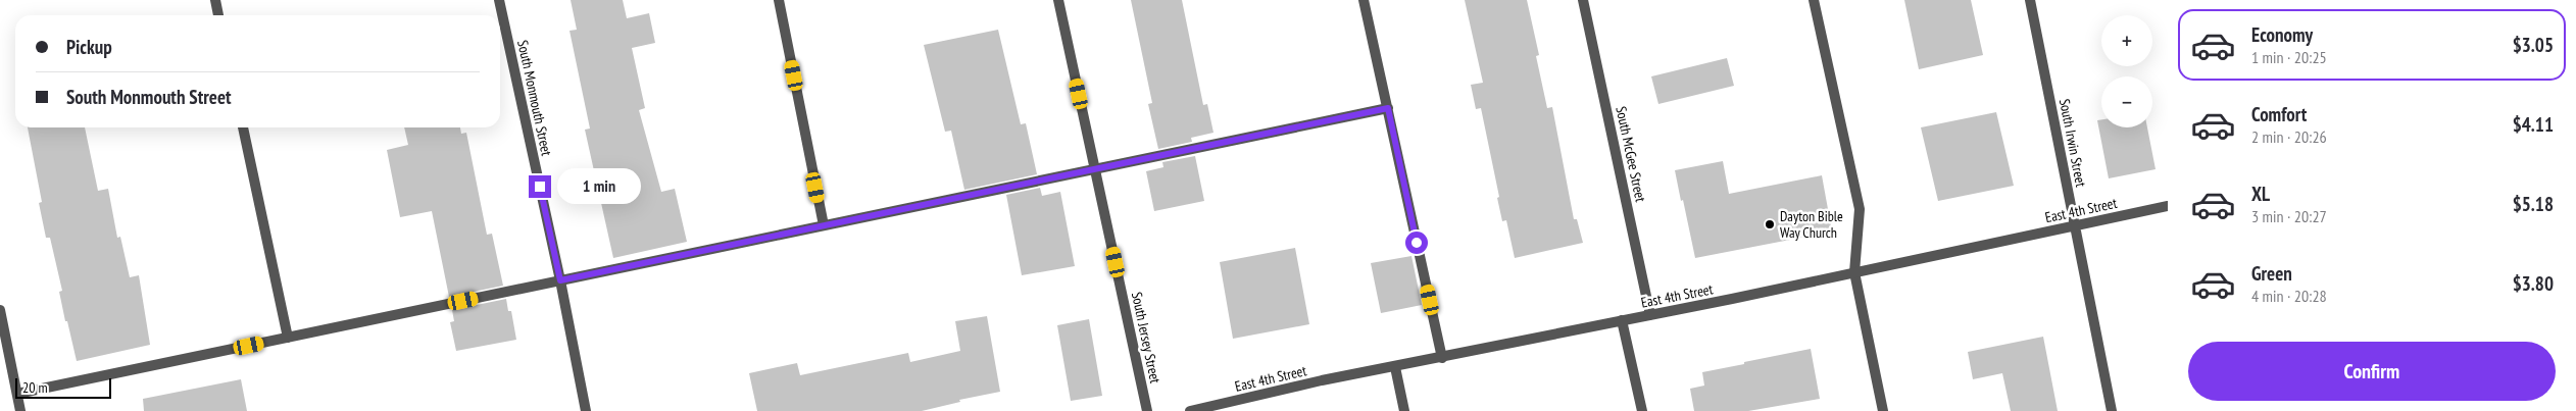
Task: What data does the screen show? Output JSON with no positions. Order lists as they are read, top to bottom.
{
  "streets": {
    "street": [
      "South Monmouth Street",
      "South Irwin Street",
      "South McGee Street",
      "East 4th Street",
      "South Jersey Street"
    ]
  },
  "crossings": [
    ["South Irwin Street", "East 4th Street"],
    ["South McGee Street", "East 4th Street"]
  ],
  "places": ["Dayton Bible Way Church"],
  "scale_bar": "20 m",
  "page": {
    "list": [
      {
        "name": "Economy",
        "note": "1 min · 20:25",
        "value": "$3.05"
      },
      {
        "name": "Comfort",
        "note": "2 min · 20:26",
        "value": "$4.11"
      },
      {
        "name": "XL",
        "note": "3 min · 20:27",
        "value": "$5.18"
      },
      {
        "name": "Green",
        "note": "4 min · 20:28",
        "value": "$3.80"
      }
    ],
    "map_buttons": ["+", "−"],
    "banner": ["Pickup", "South Monmouth Street"],
    "bubble": "1 min",
    "buttons": "Confirm",
    "scale": "20 m"
  }
}
